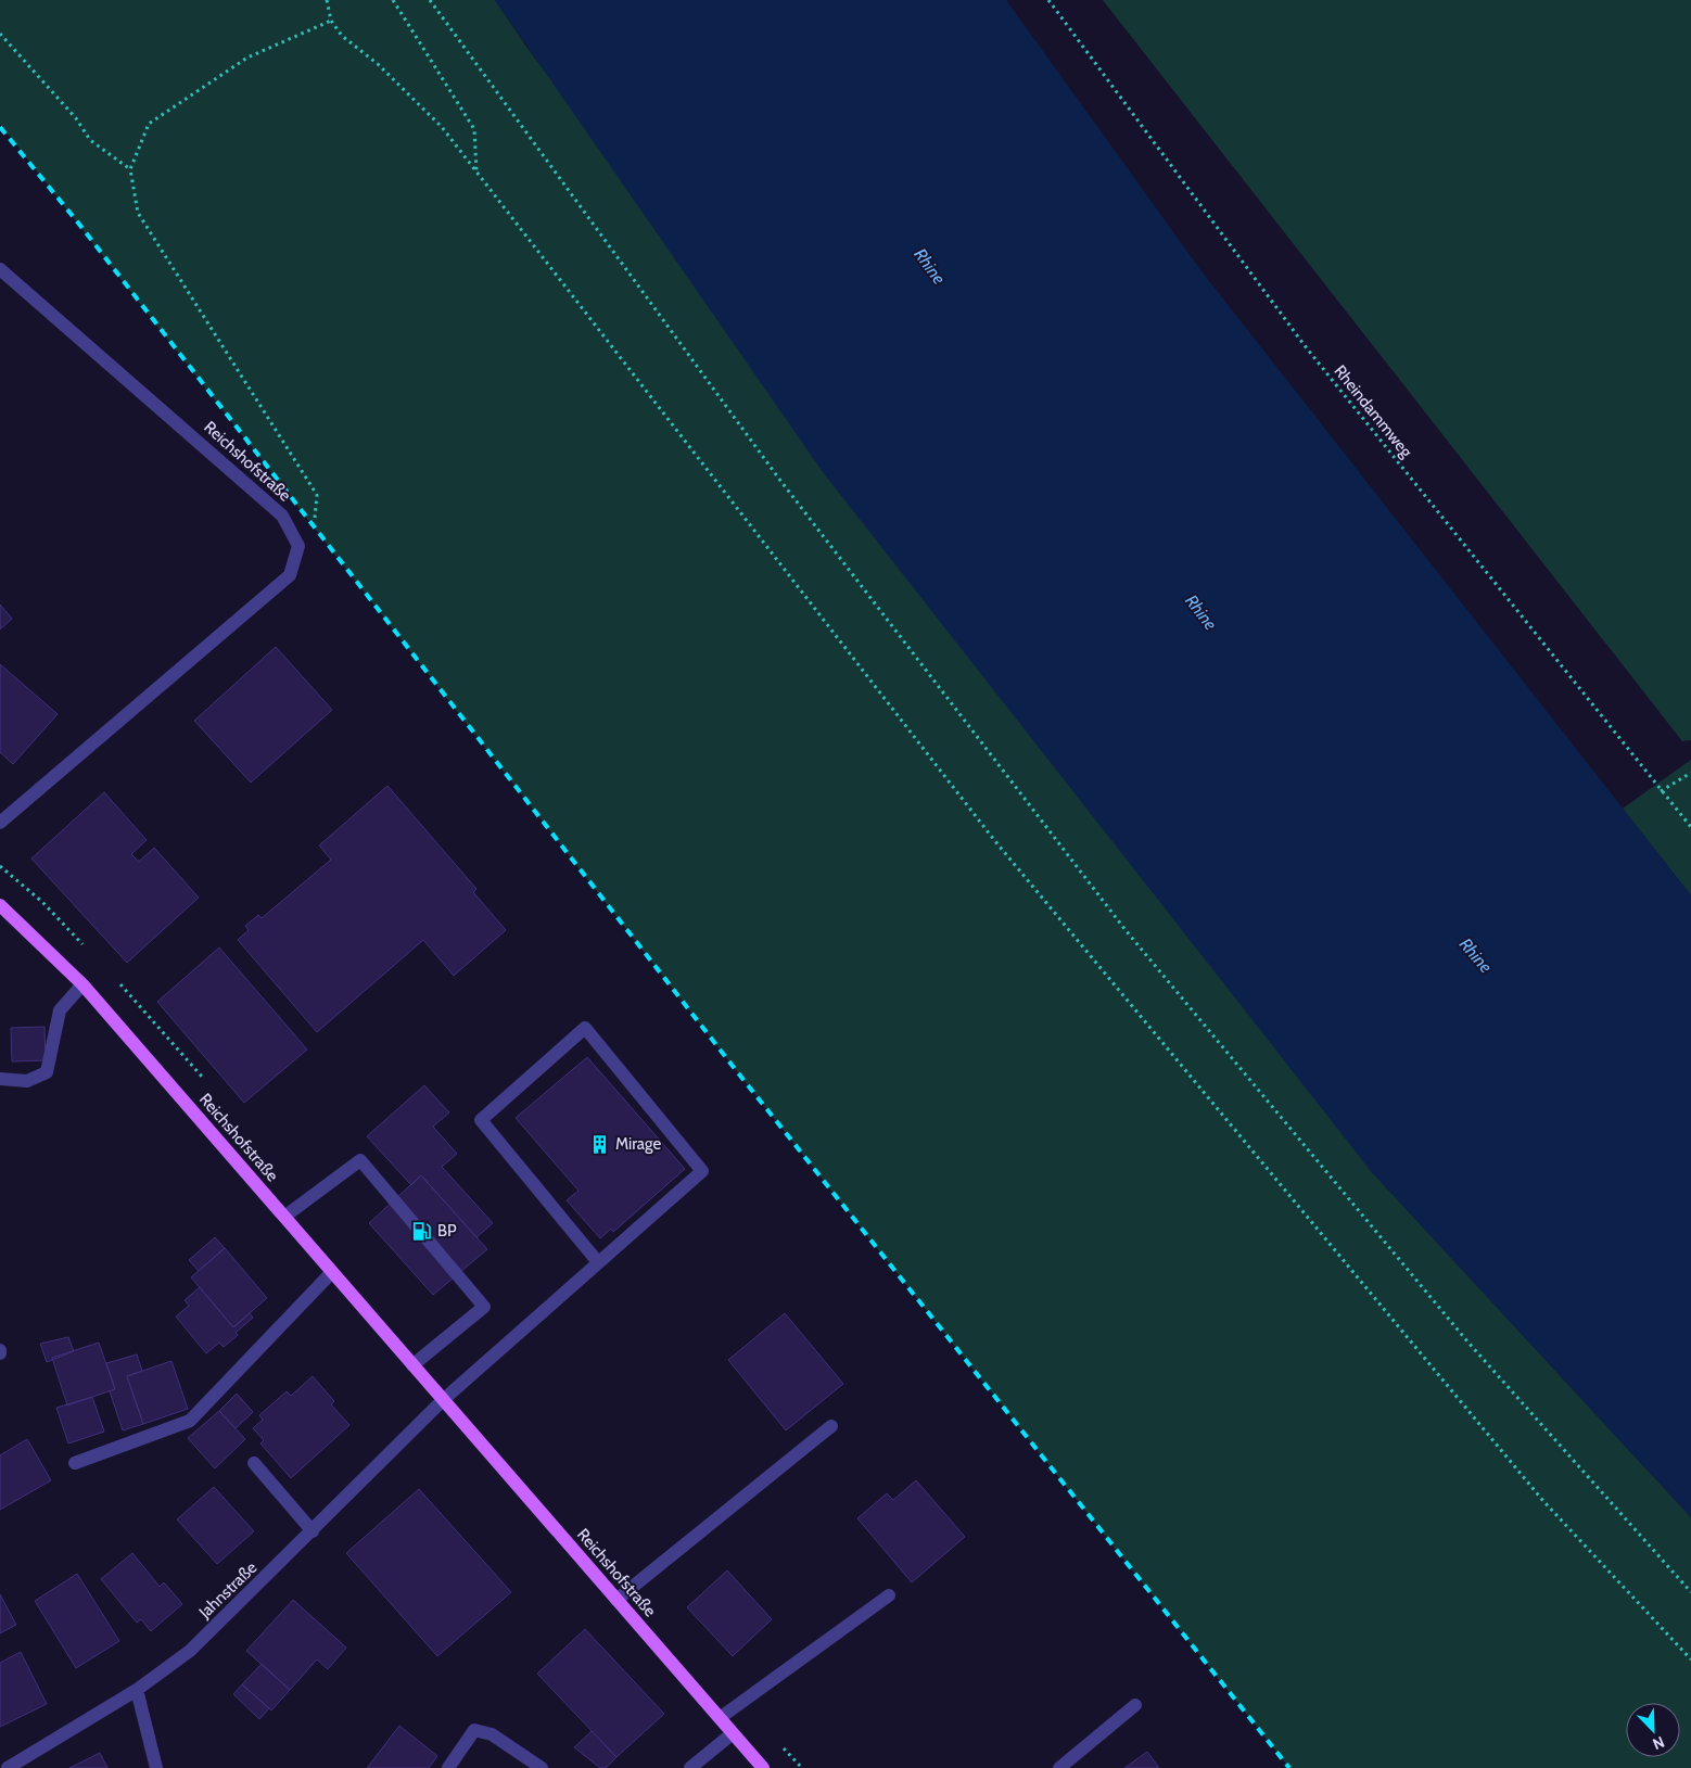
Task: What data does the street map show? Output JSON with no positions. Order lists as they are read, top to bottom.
{
  "streets": {
    "main road": ["Reichshofstraße"],
    "street": ["Jahnstraße"],
    "path": ["Rheindammweg"]
  },
  "crossings": [
    ["Reichshofstraße", "Jahnstraße"]
  ],
  "water": ["Rhine"],
  "places": {
    "building": ["Mirage"],
    "fuel station": ["BP"]
  },
  "north": "bottom right"
}
